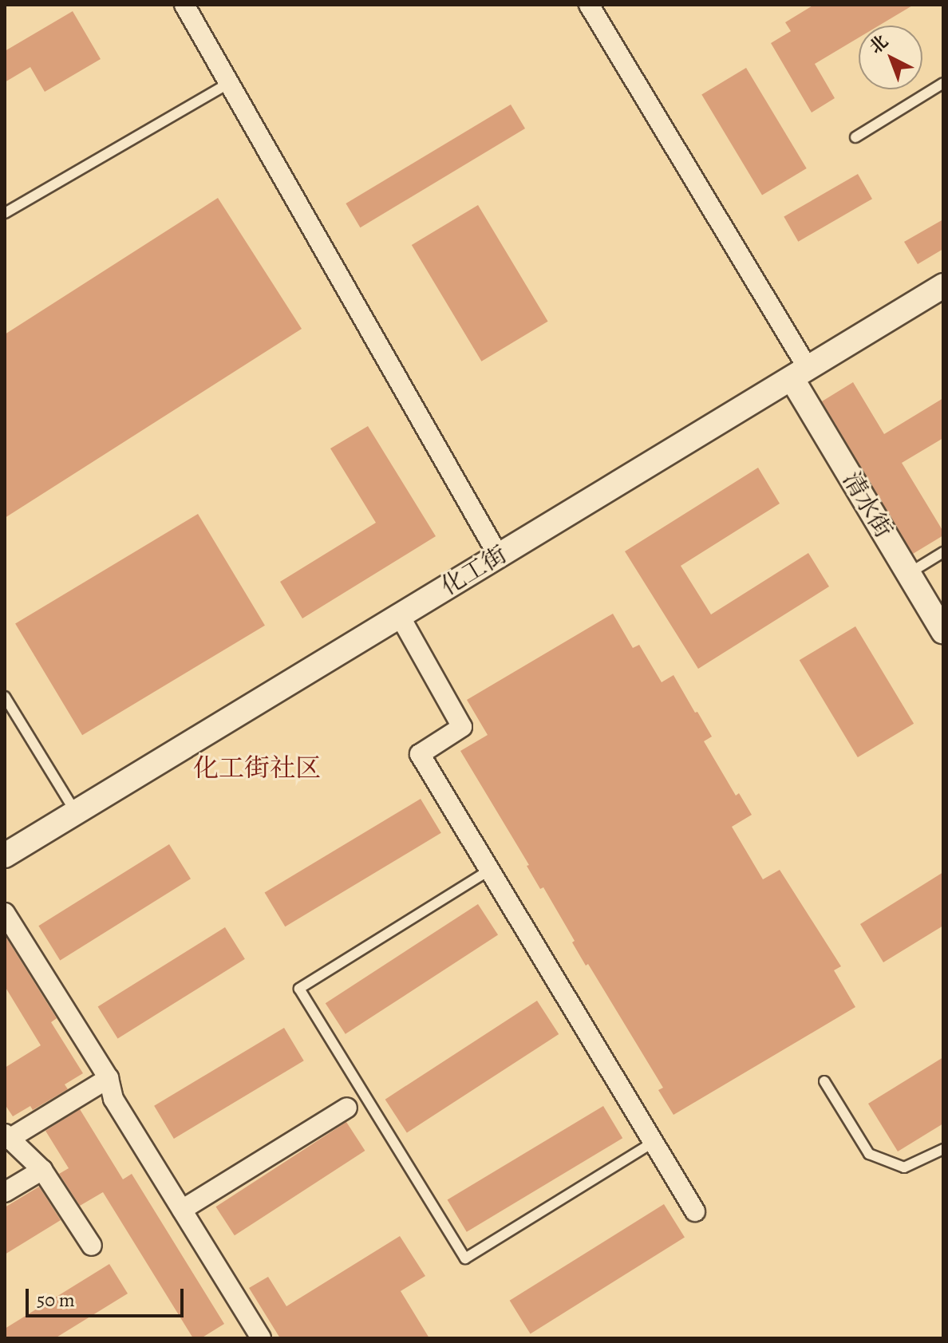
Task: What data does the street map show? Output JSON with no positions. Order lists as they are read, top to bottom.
{
  "streets": {
    "street": ["清水街", "化工街"]
  },
  "crossings": [
    ["清水街", "化工街"]
  ],
  "districts": ["化工街社区"],
  "scale_bar": "50 m",
  "north": "top left"
}
